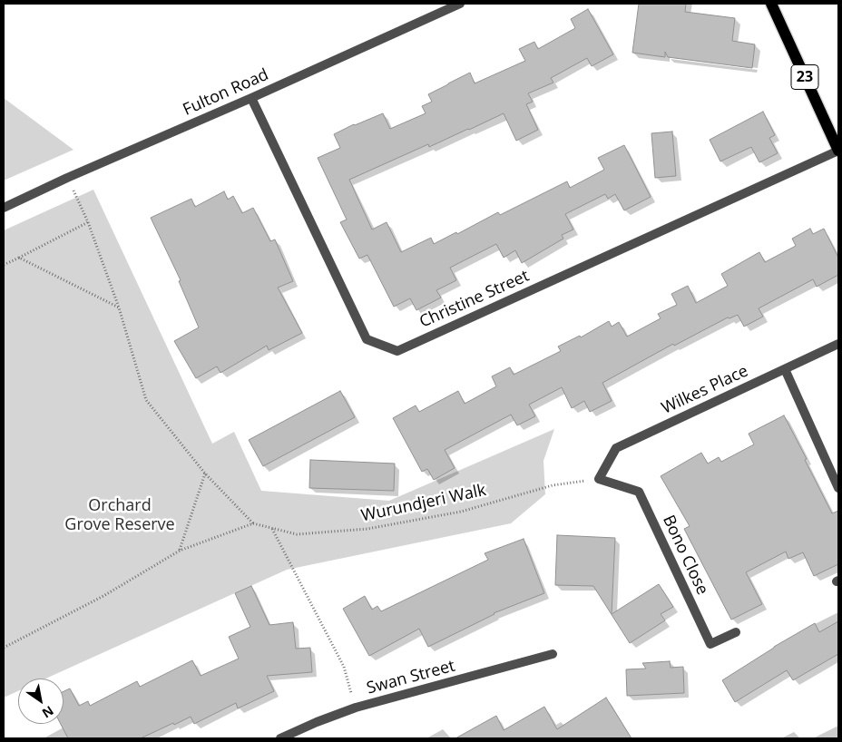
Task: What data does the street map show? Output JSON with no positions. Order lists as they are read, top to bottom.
{
  "streets": {
    "main road": ["23"],
    "street": [
      "Fulton Road",
      "Christine Street",
      "Wilkes Place",
      "Bono Close",
      "Swan Street"
    ],
    "path": ["Wurundjeri Walk"]
  },
  "crossings": [
    ["23", "Christine Street"],
    ["Fulton Road", "Christine Street"],
    ["Wilkes Place", "Wurundjeri Walk"],
    ["Wilkes Place", "Bono Close"],
    ["Wurundjeri Walk", "Bono Close"]
  ],
  "parks": ["Orchard Grove Reserve"],
  "north": "bottom right"
}
